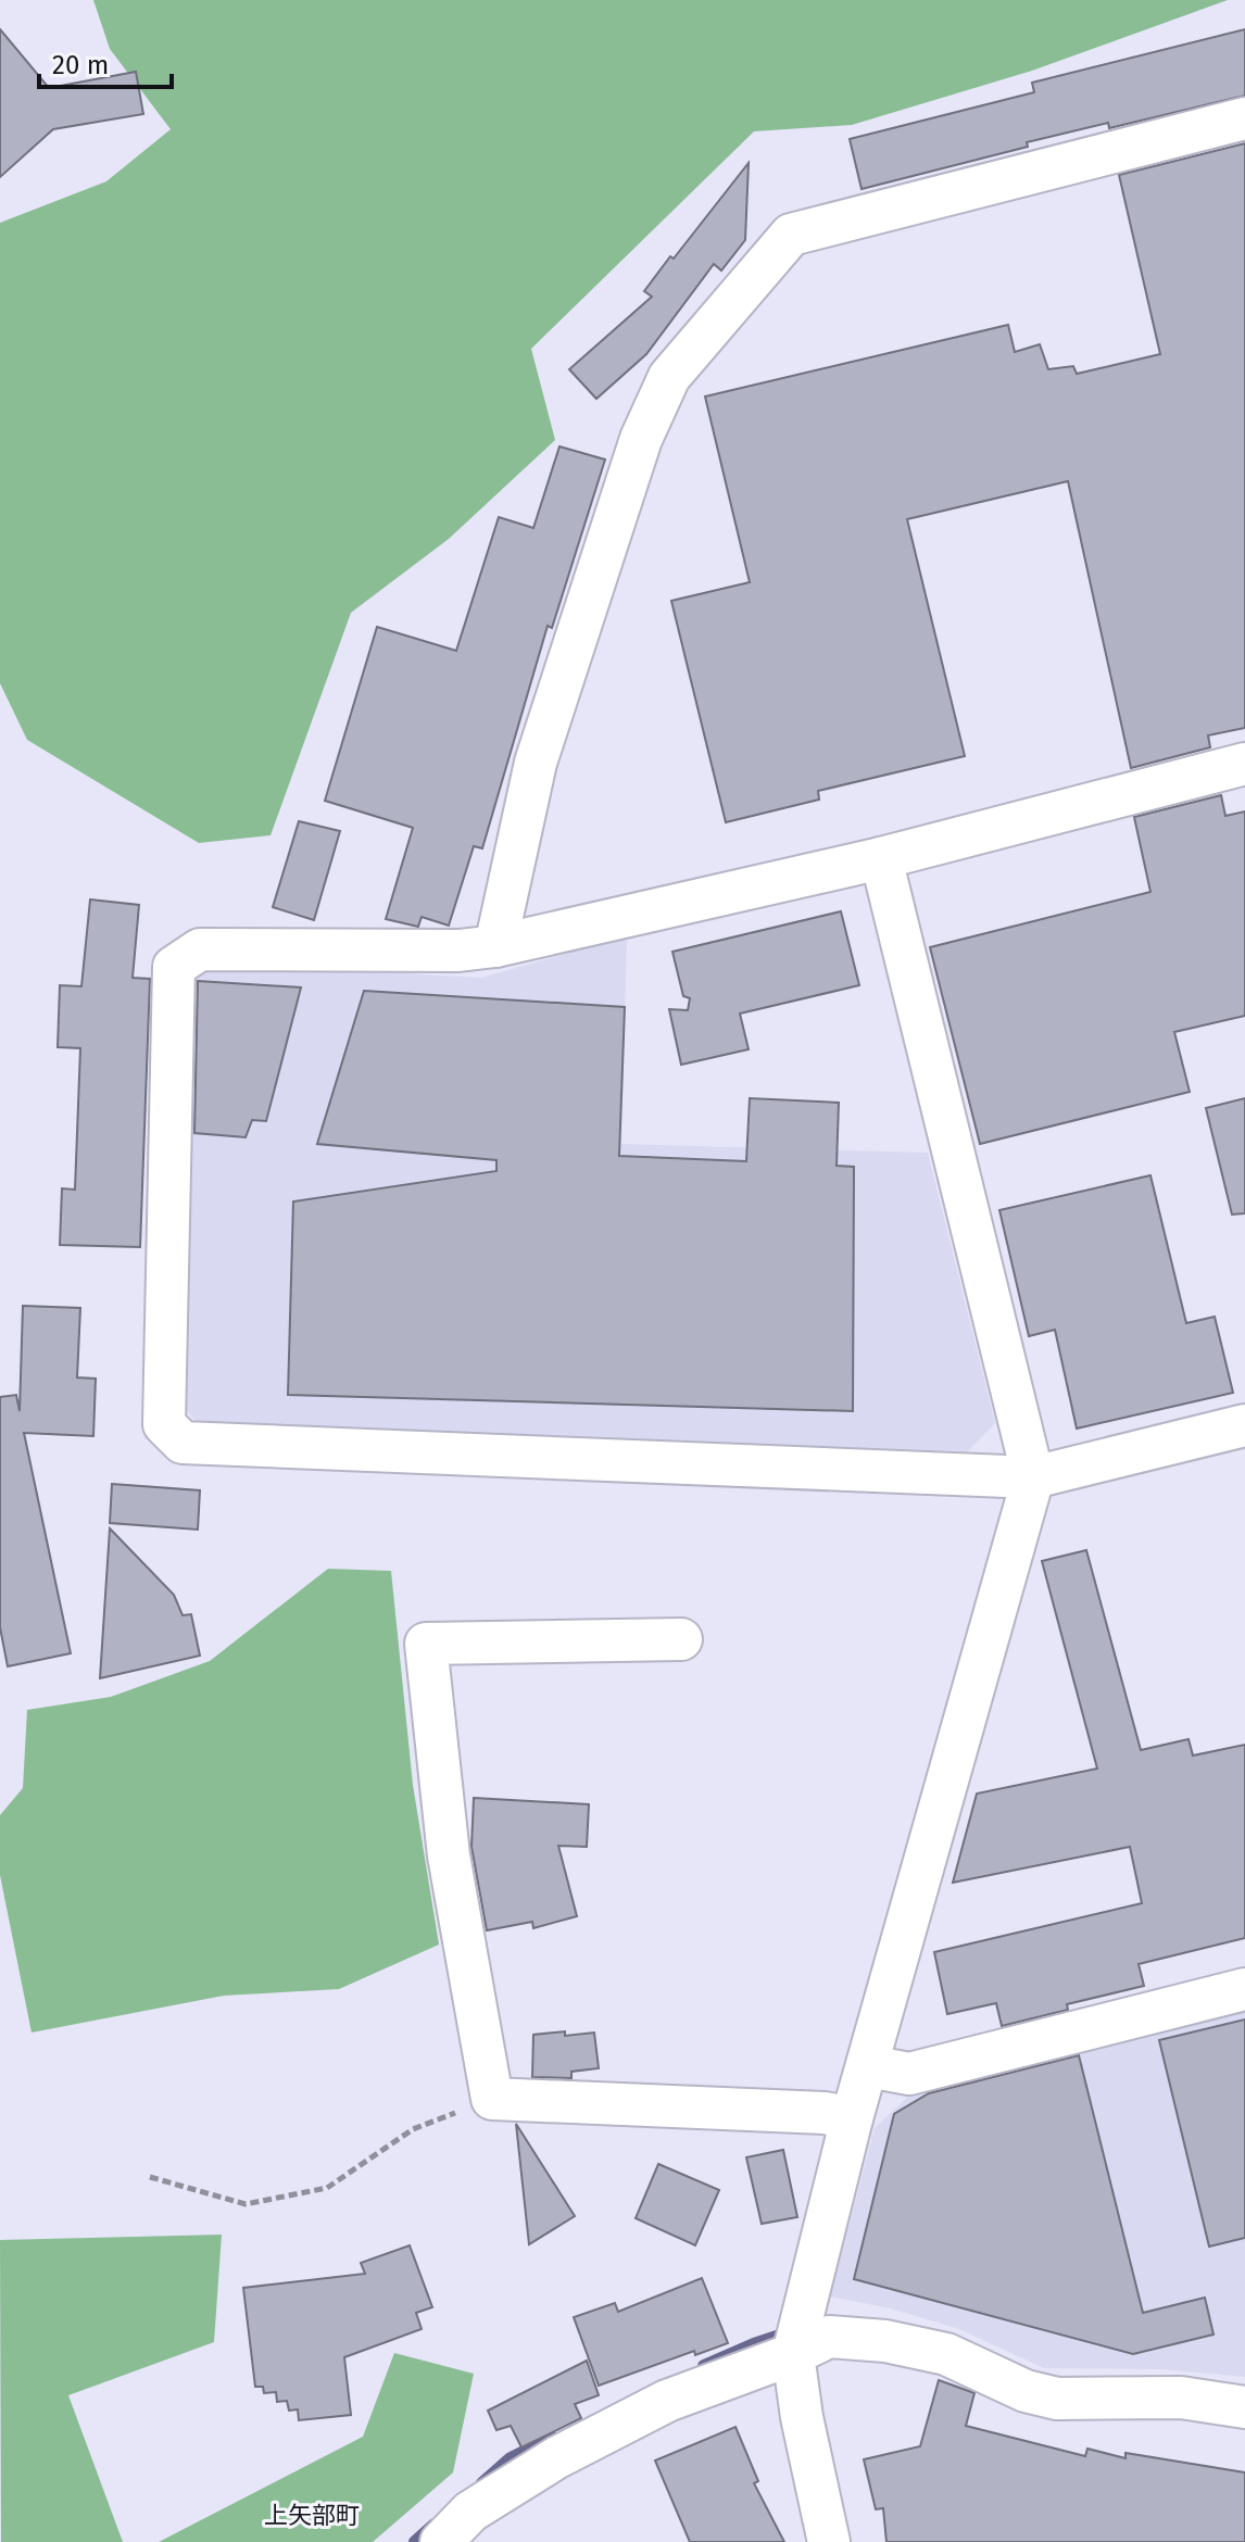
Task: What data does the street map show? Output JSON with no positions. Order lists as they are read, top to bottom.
{
  "districts": ["上矢部町"],
  "scale_bar": "20 m"
}
